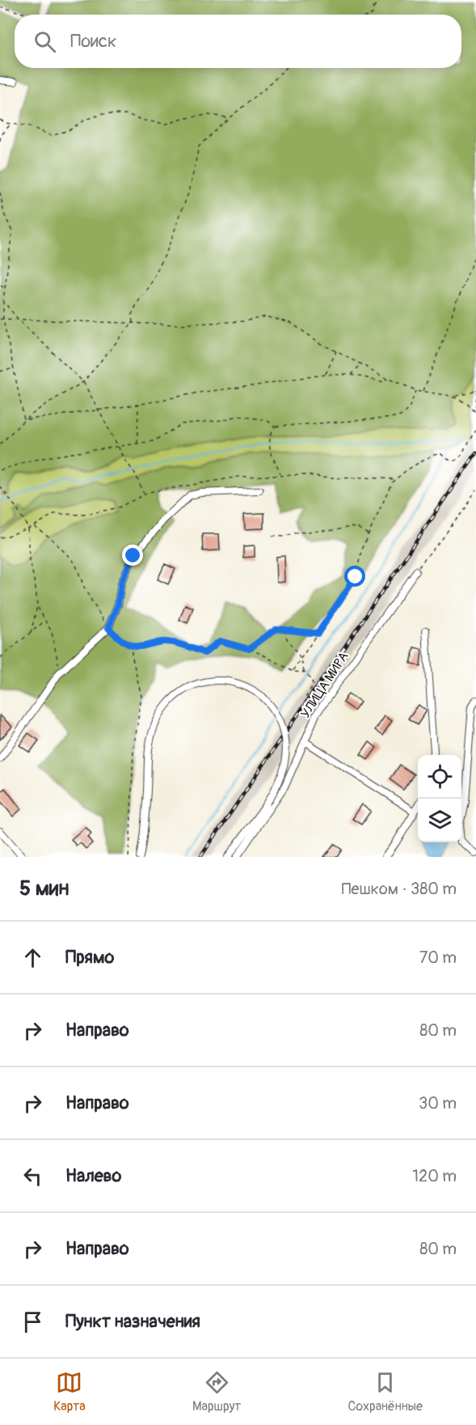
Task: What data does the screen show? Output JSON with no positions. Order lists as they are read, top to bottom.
{
  "streets": {
    "street": ["УЛИЦА МИРА"]
  },
  "page": {
    "search": "Поиск",
    "heading": ["5 мин", "Пешком · 380 m"],
    "list": [
      ["Прямо", "70 m"],
      ["Направо", "80 m"],
      ["Направо", "30 m"],
      ["Налево", "120 m"],
      ["Направо", "80 m"],
      "Пункт назначения"
    ],
    "nav": ["Карта", "Маршрут", "Сохранённые"]
  }
}
